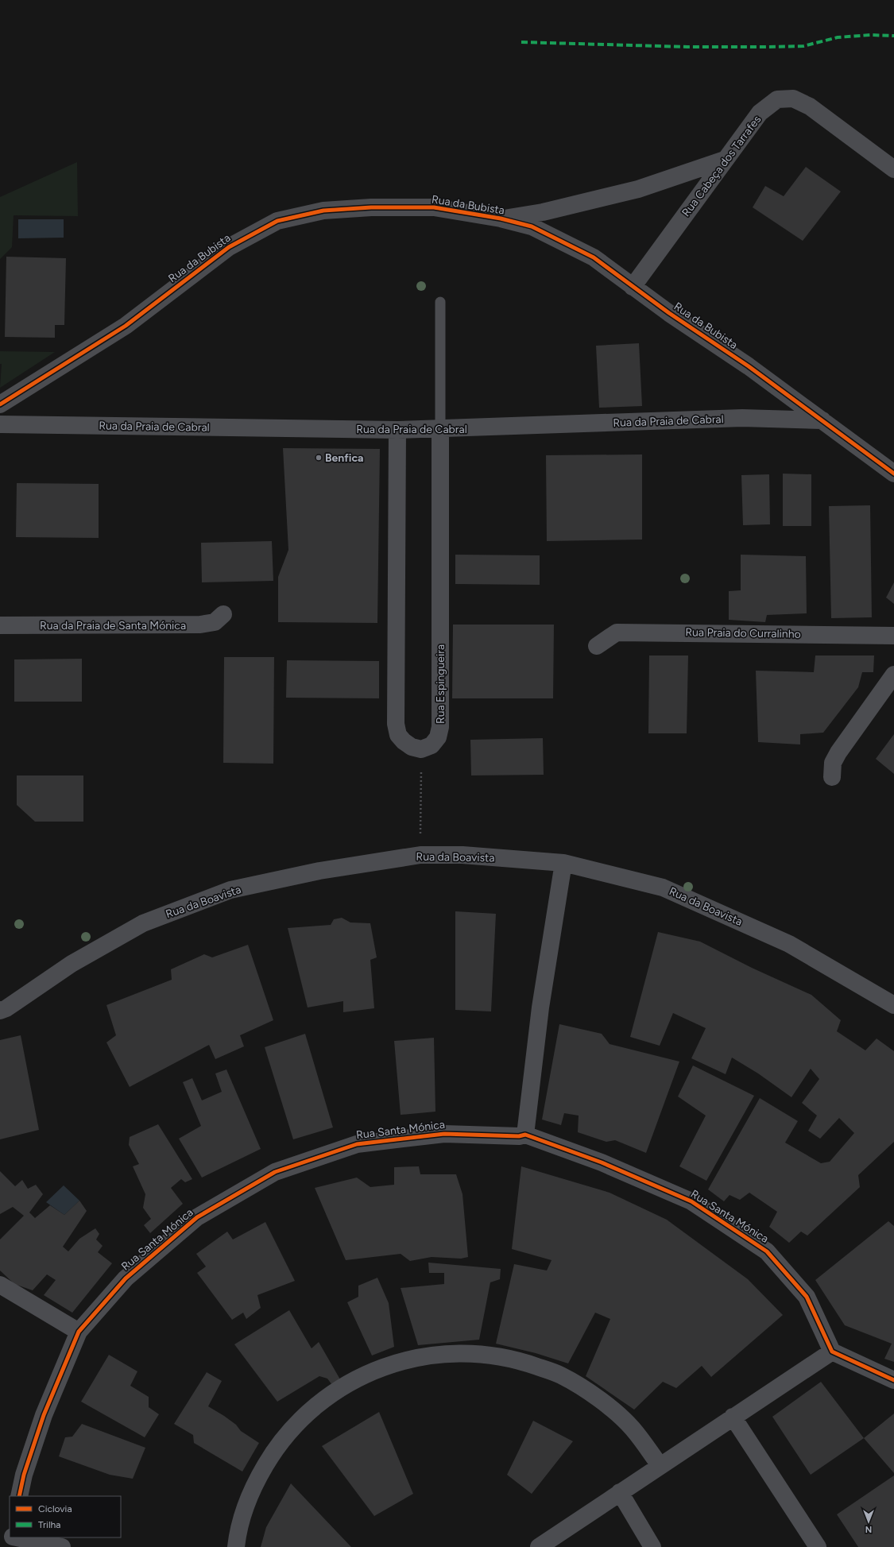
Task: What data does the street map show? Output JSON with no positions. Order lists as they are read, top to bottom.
{
  "streets": {
    "street": [
      "Rua Cabeça dos Tarrafes",
      "Rua da Bubista",
      "Rua da Praia de Cabral",
      "Rua da Praia de Santa Mónica",
      "Rua Praia do Curralinho",
      "Rua Espingueira",
      "Rua da Boavista",
      "Rua Santa Mónica"
    ]
  },
  "crossings": [
    ["Rua Cabeça dos Tarrafes", "Rua da Bubista"],
    ["Rua da Bubista", "Rua da Praia de Cabral"],
    ["Rua da Praia de Cabral", "Rua Espingueira"]
  ],
  "places": ["Benfica"],
  "legend": ["Ciclovia", "Trilha"],
  "north": "bottom"
}
